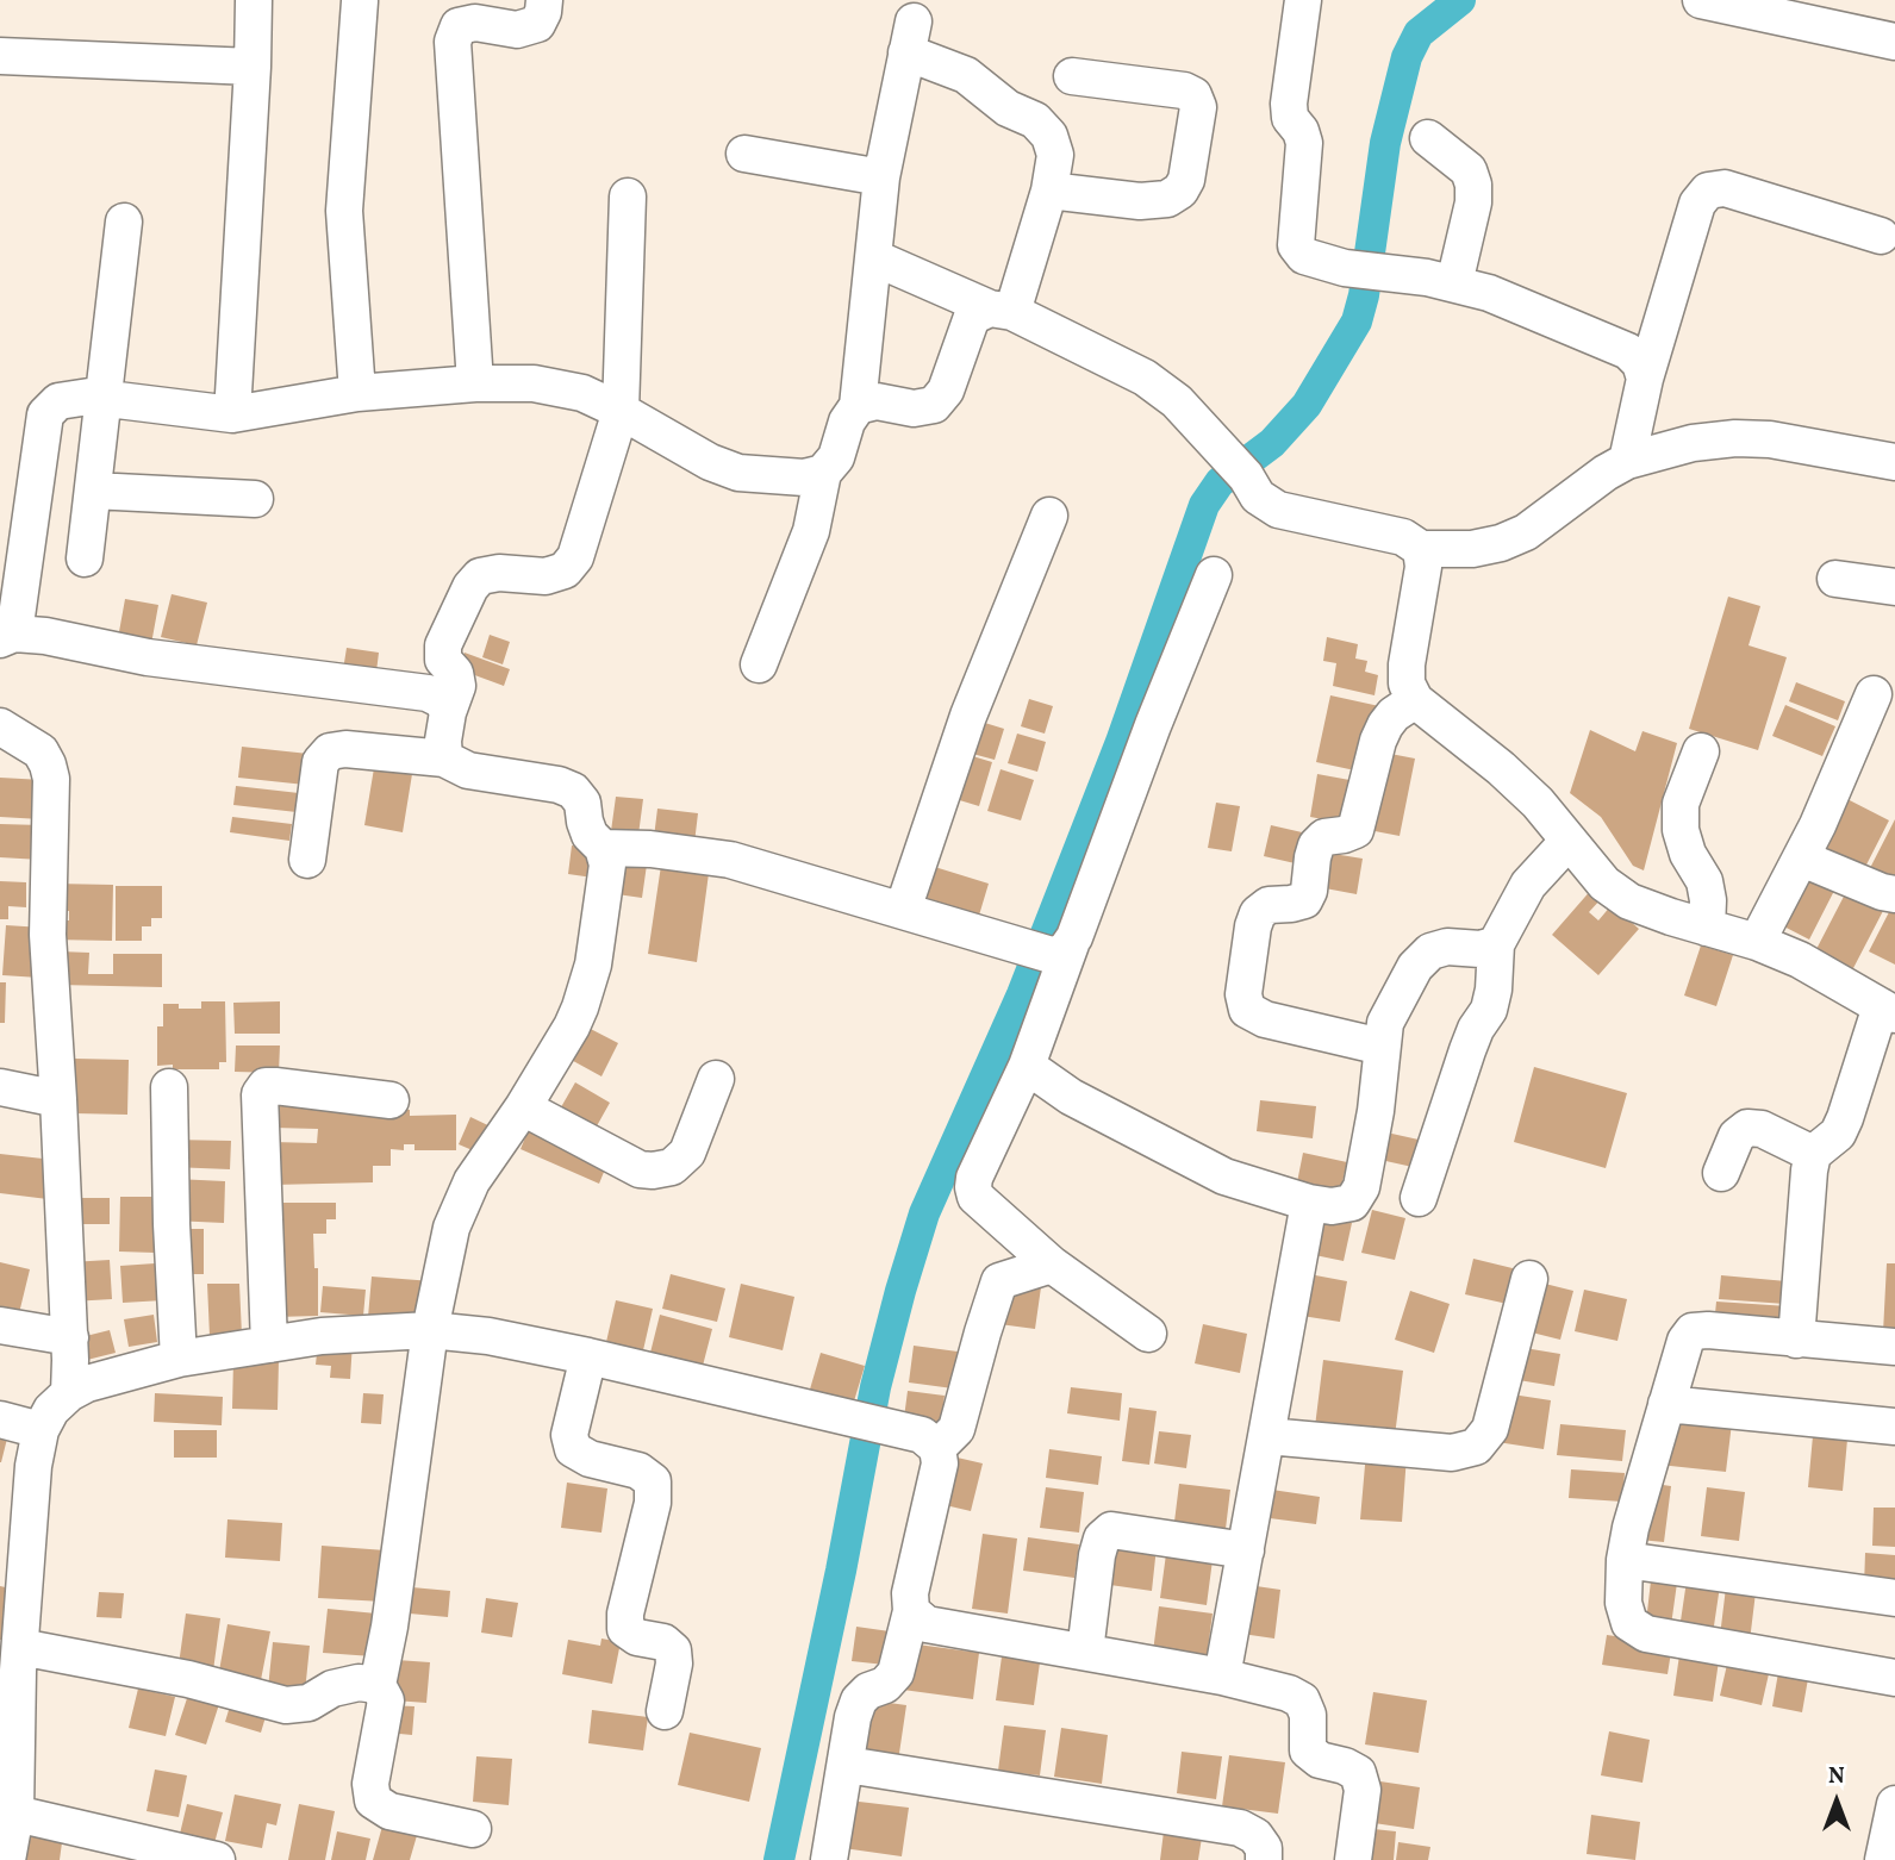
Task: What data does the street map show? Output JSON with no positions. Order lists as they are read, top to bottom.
{
  "north": "top"
}
